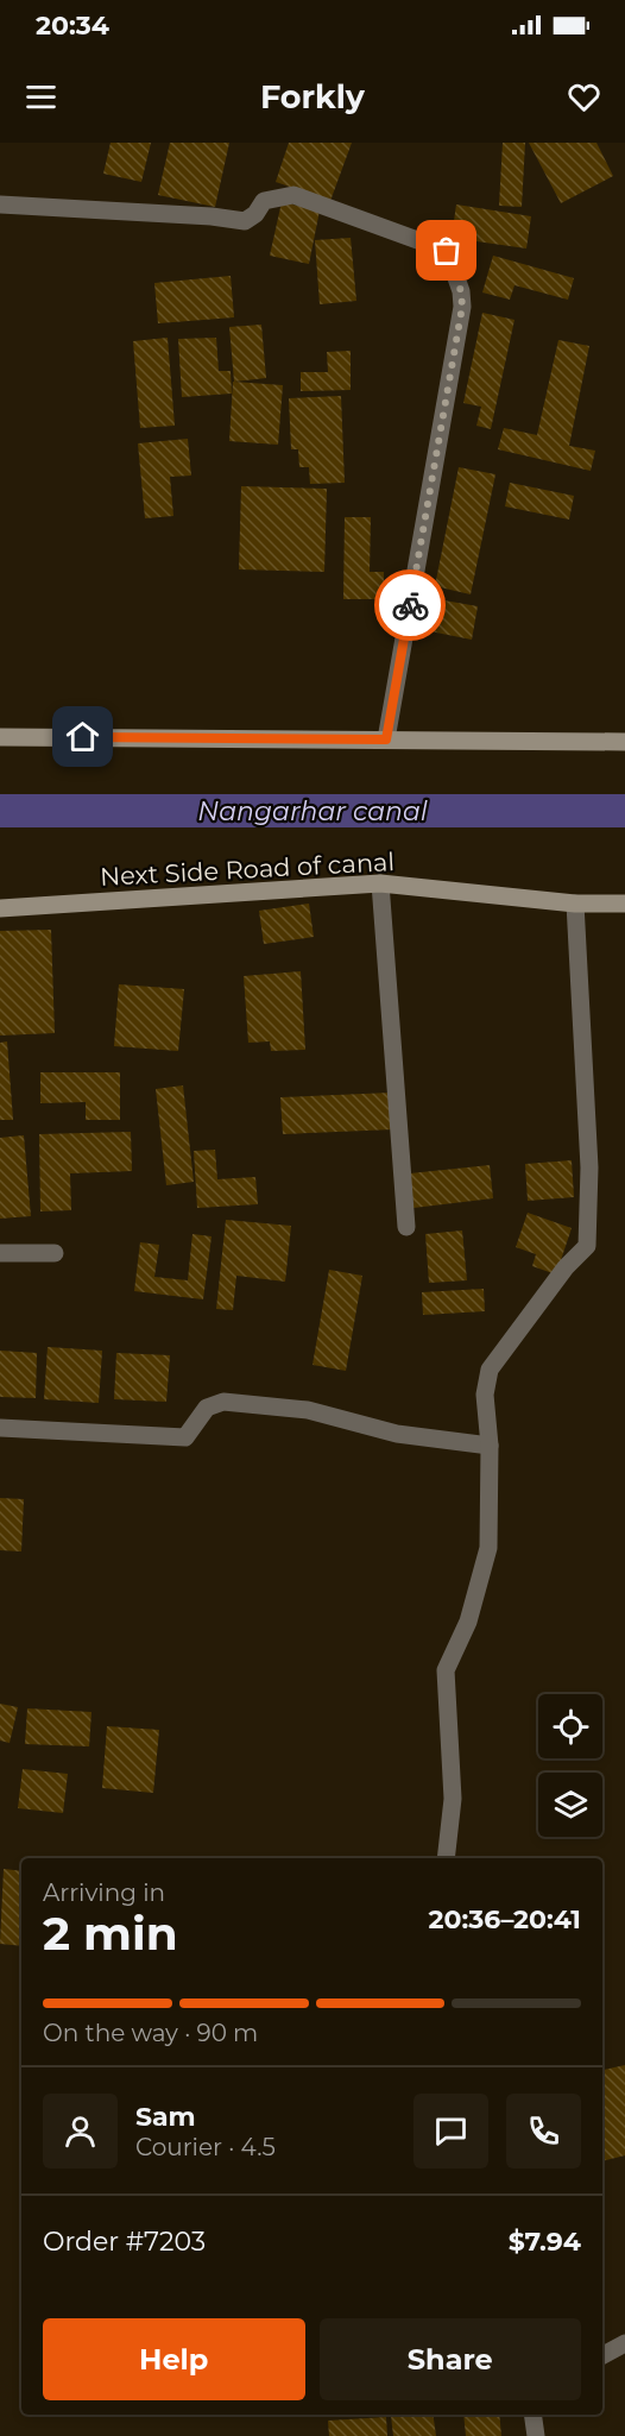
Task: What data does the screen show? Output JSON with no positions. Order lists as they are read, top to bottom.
{
  "streets": {
    "street": ["Next Side Road of canal"]
  },
  "water": ["Nangarhar canal"],
  "page": {
    "status": "20:34",
    "header": "Forkly",
    "heading": ["2 min", "Arriving in", "20:36–20:41"],
    "panel": [
      "Sam",
      "Courier · 4.5",
      "Order #7203",
      "$7.94"
    ],
    "bar": "On the way · 90 m",
    "buttons": ["Help", "Share"]
  }
}
